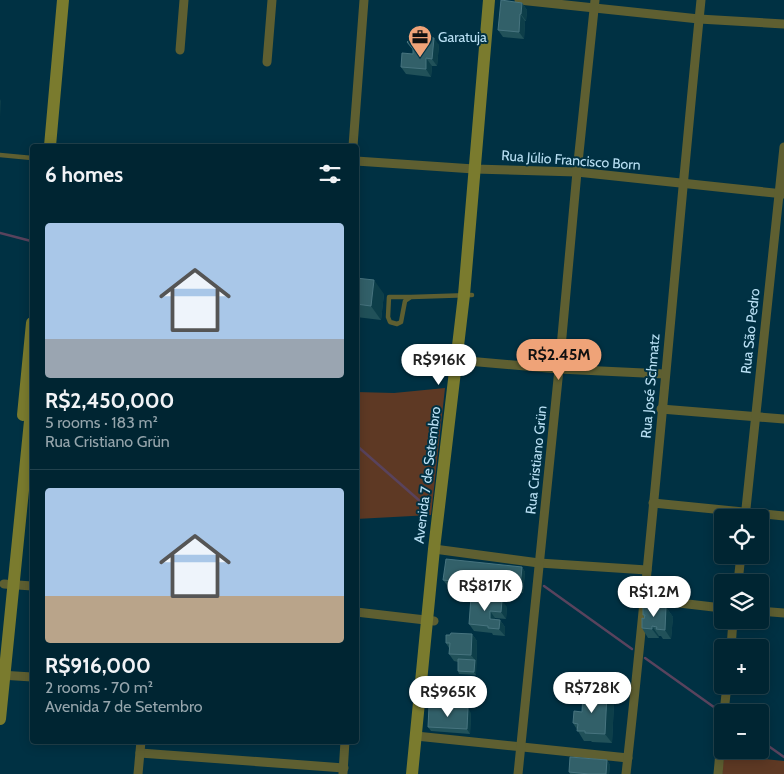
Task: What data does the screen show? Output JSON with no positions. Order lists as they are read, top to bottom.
{
  "streets": {
    "main road": ["Avenida 7 de Setembro"],
    "street": [
      "Rua Júlio Francisco Born",
      "Rua São Pedro",
      "Rua José Schmatz",
      "Rua Cristiano Grün"
    ]
  },
  "crossings": [
    ["Rua Júlio Francisco Born", "Rua São Pedro"],
    ["Rua Júlio Francisco Born", "Rua José Schmatz"],
    ["Rua Júlio Francisco Born", "Rua Cristiano Grün"],
    ["Rua Júlio Francisco Born", "Avenida 7 de Setembro"]
  ],
  "places": {
    "office": ["Garatuja"]
  },
  "page": {
    "heading": "6 homes",
    "list": [
      {
        "name": "R$2,450,000",
        "note": "5 rooms · 183 m² · Rua Cristiano Grün"
      },
      {
        "name": "R$916,000",
        "note": "2 rooms · 70 m² · Avenida 7 de Setembro"
      }
    ],
    "price": [
      "R$2.45M",
      "R$916K",
      "R$817K",
      "R$1.2M",
      "R$728K",
      "R$965K"
    ],
    "map_buttons": ["+", "−"]
  }
}
